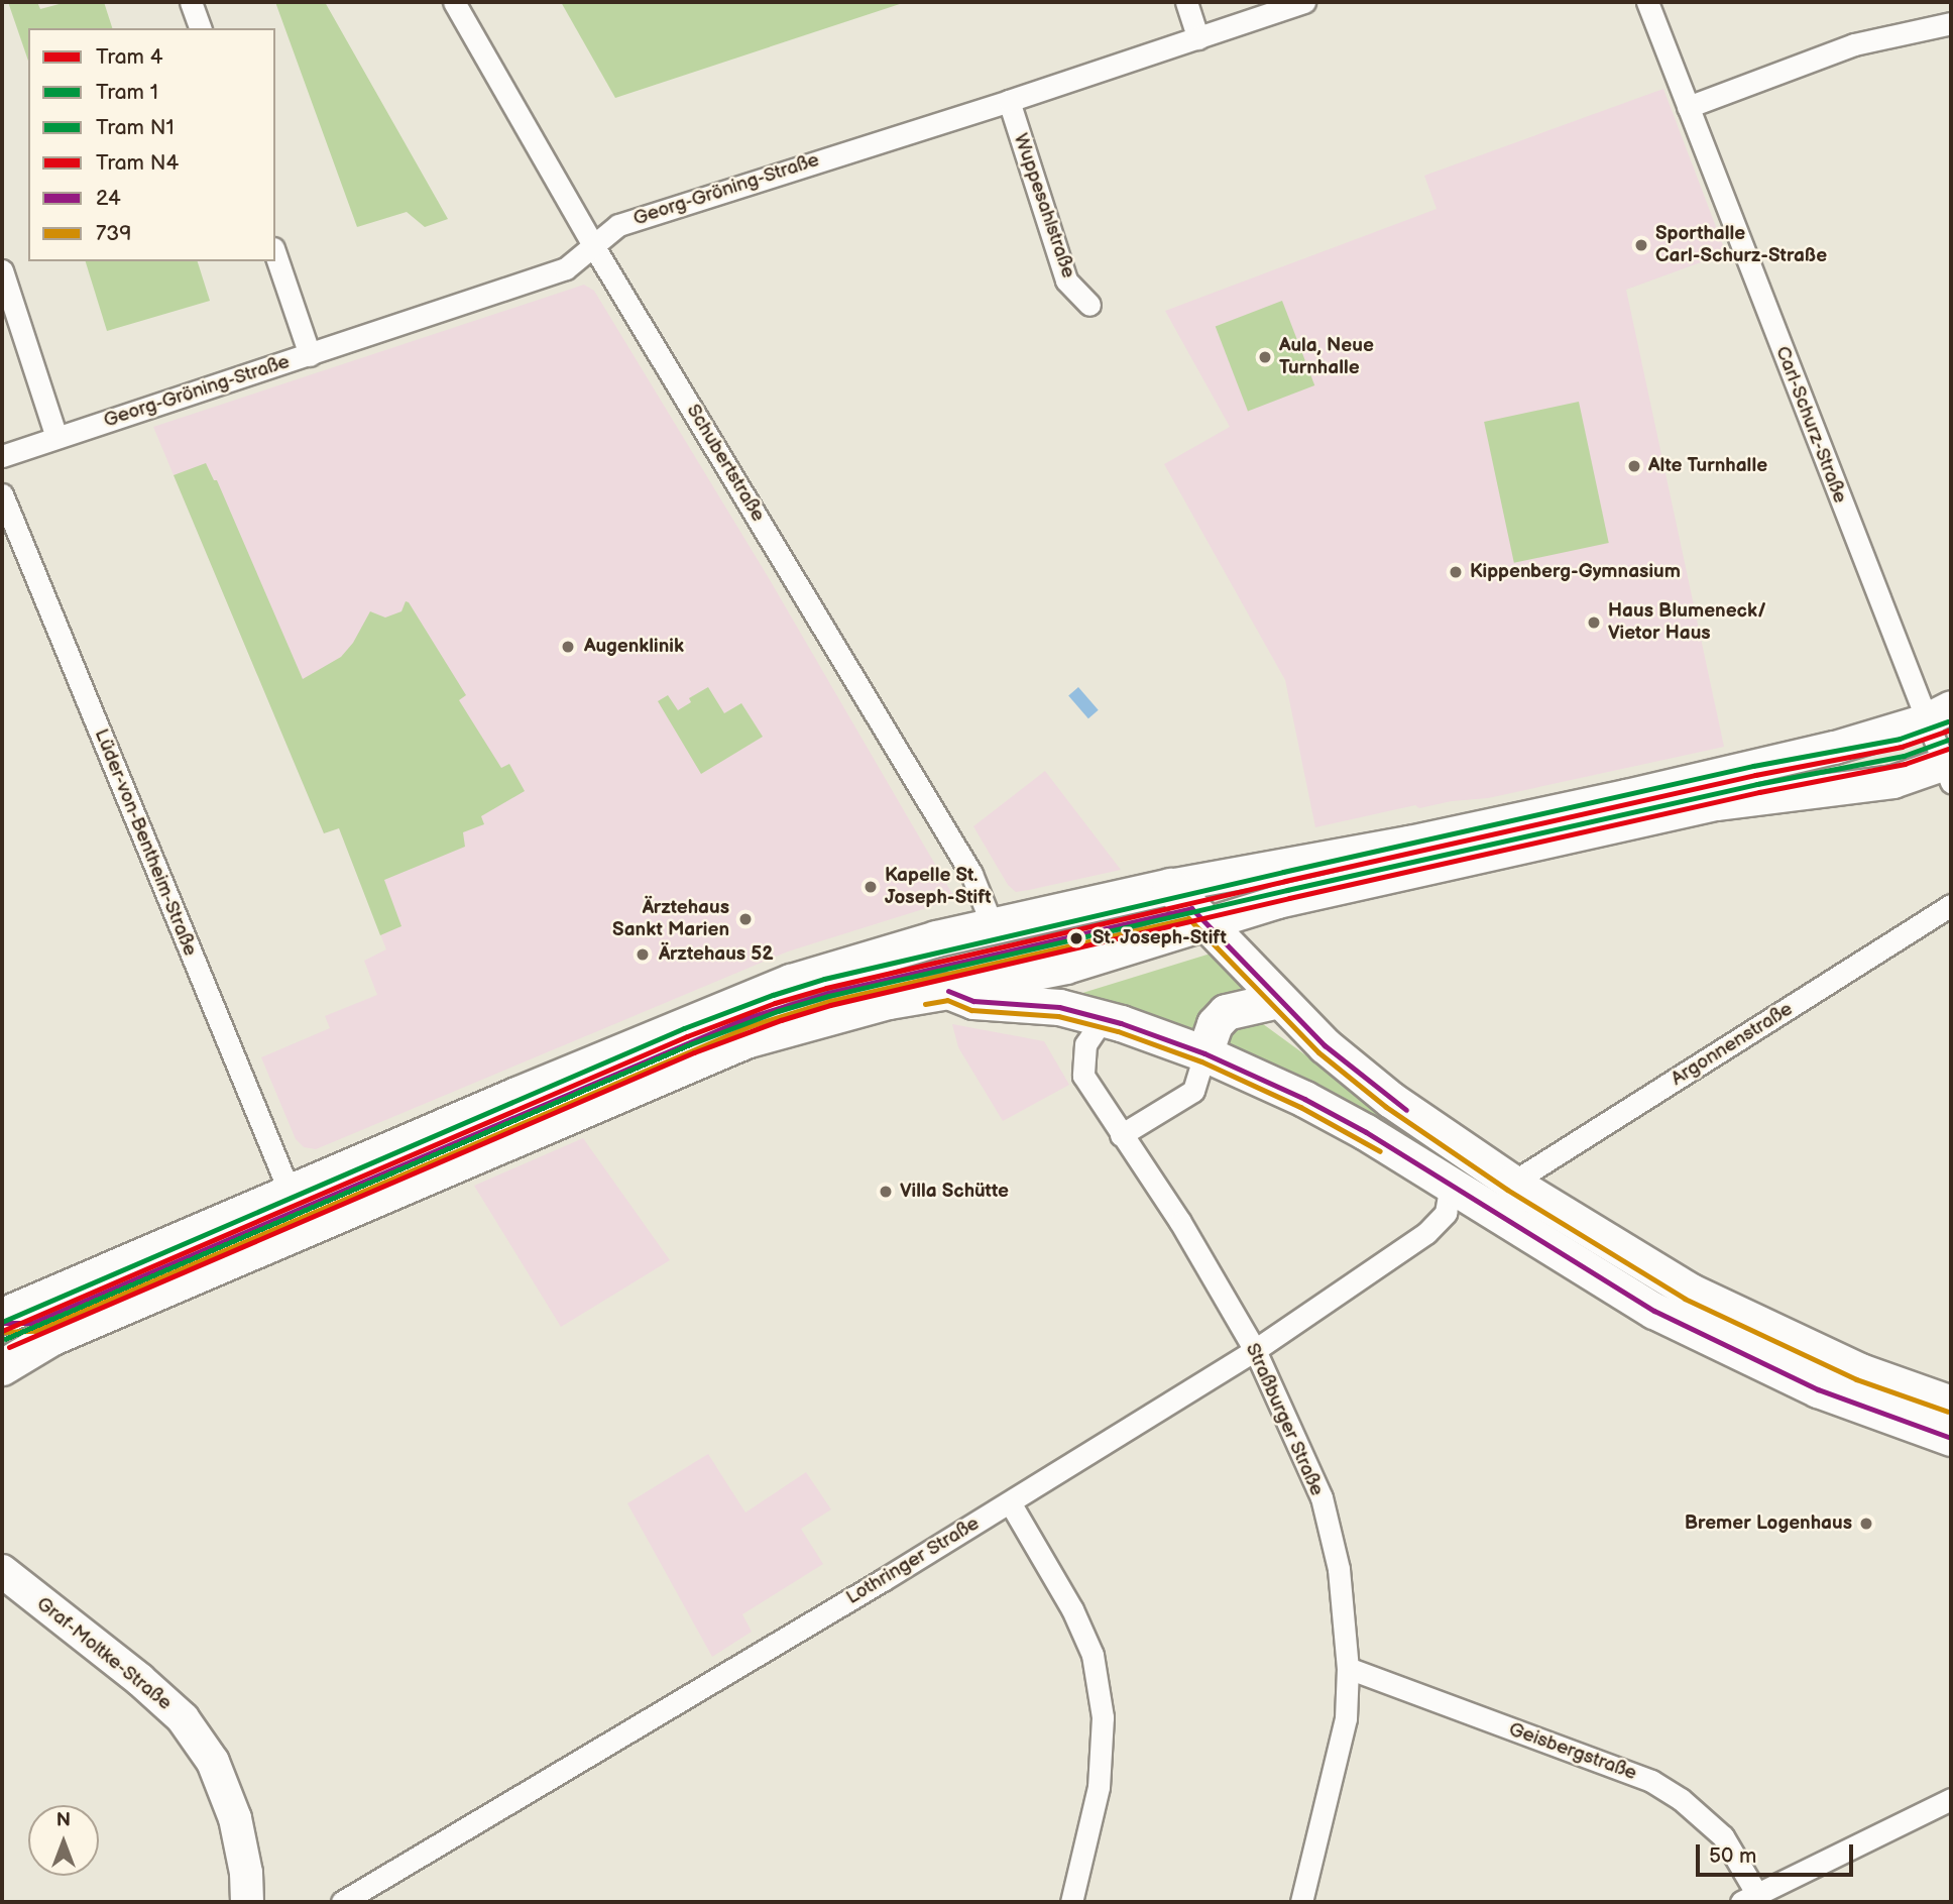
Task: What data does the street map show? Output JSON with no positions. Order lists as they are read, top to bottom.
{
  "streets": {
    "main road": ["Graf-Moltke-Straße"],
    "street": [
      "Georg-Gröning-Straße",
      "Wuppesahlstraße",
      "Carl-Schurz-Straße",
      "Schubertstraße",
      "Lüder-von-Bentheim-Straße",
      "Argonnenstraße",
      "Straßburger Straße",
      "Lothringer Straße",
      "Geisbergstraße"
    ]
  },
  "crossings": [
    ["Georg-Gröning-Straße", "Wuppesahlstraße"],
    ["Georg-Gröning-Straße", "Schubertstraße"],
    ["Straßburger Straße", "Lothringer Straße"],
    ["Straßburger Straße", "Geisbergstraße"]
  ],
  "places": [
    "Sporthalle Carl-Schurz-Straße",
    "Aula, Neue Turnhalle",
    "Alte Turnhalle",
    "Kippenberg-Gymnasium",
    "Haus Blumeneck/ Vietor Haus",
    "Augenklinik",
    "Kapelle St. Joseph-Stift",
    "Ärztehaus Sankt Marien",
    "St. Joseph-Stift",
    "Ärztehaus 52",
    "Villa Schütte",
    "Bremer Logenhaus"
  ],
  "lines": [
    "tram line N1",
    "tram line 4",
    "tram line 1",
    "tram line N4",
    "transit line 24",
    "transit line 739"
  ],
  "legend": [
    "Tram 4",
    "Tram 1",
    "Tram N1",
    "Tram N4",
    "24",
    "739"
  ],
  "scale_bar": "50 m",
  "north": "top"
}
